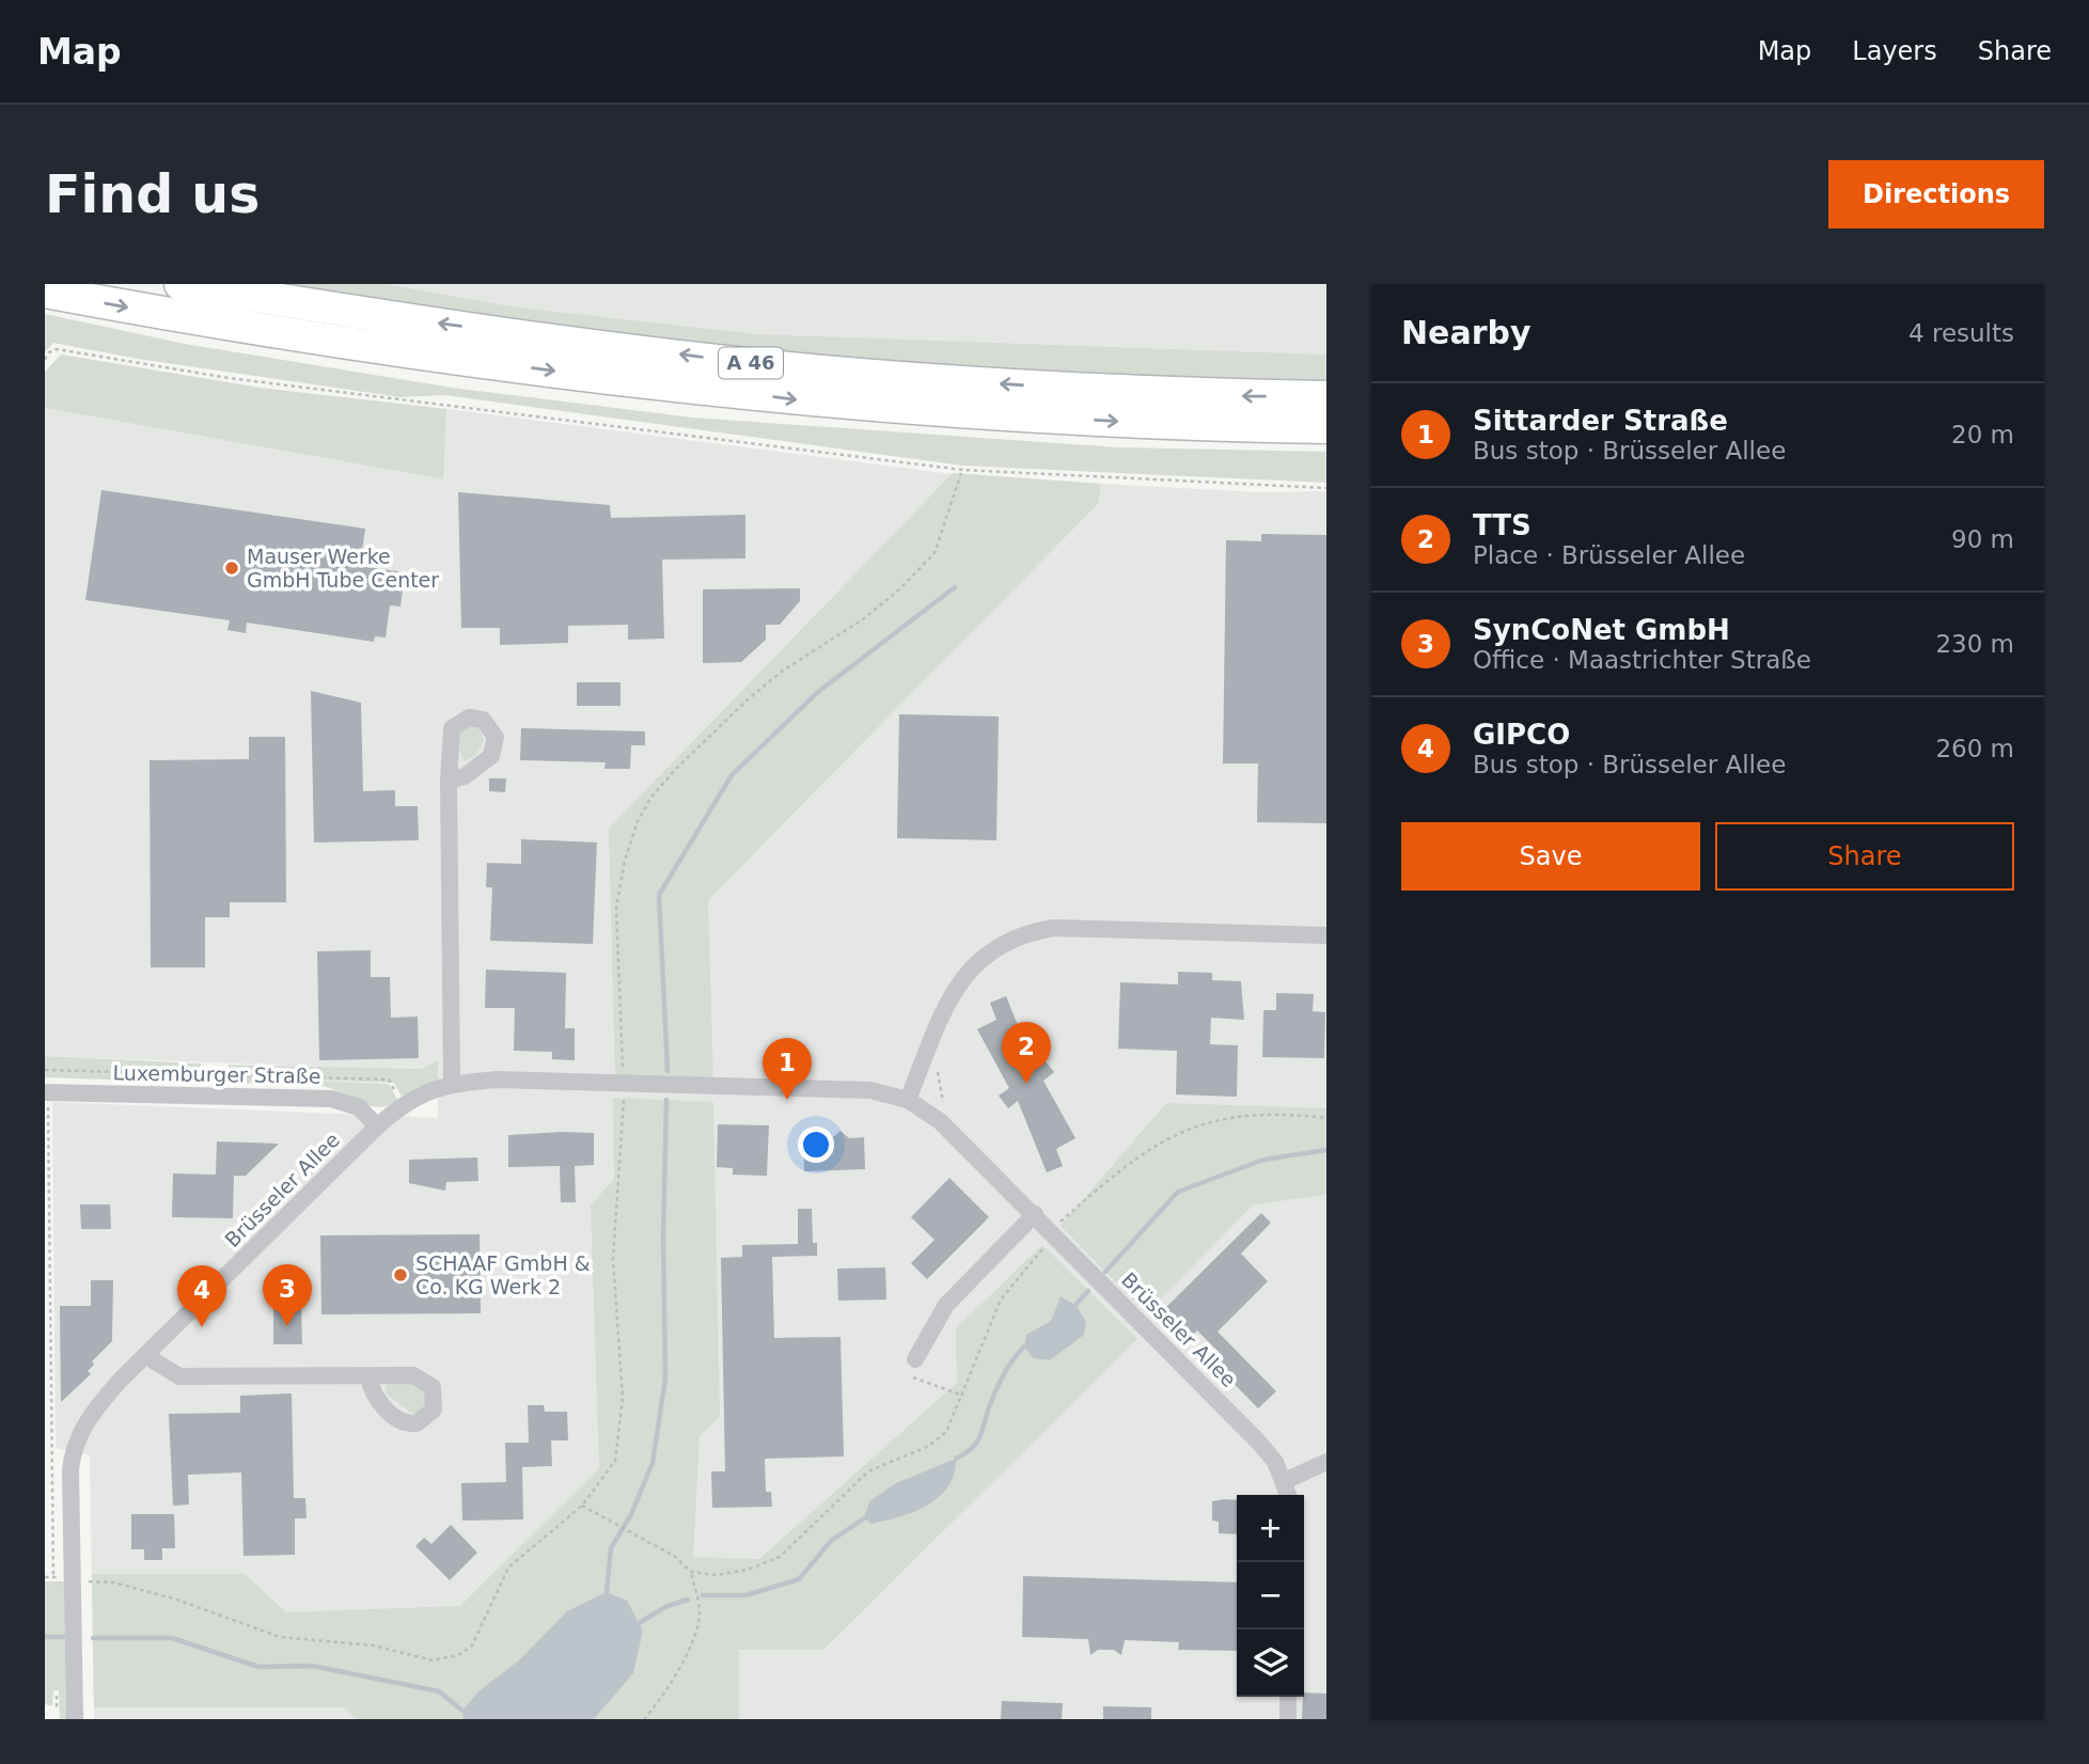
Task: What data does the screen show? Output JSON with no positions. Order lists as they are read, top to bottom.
{
  "streets": {
    "highway": ["A 46"],
    "street": ["Luxemburger Straße", "Brüsseler Allee"]
  },
  "crossings": [
    ["Luxemburger Straße", "Brüsseler Allee"]
  ],
  "places": ["Mauser Werke GmbH Tube Center", "SCHAAF GmbH & Co. KG Werk 2"],
  "page": {
    "header": "Map",
    "nav": ["Map", "Layers", "Share"],
    "buttons": [
      "Directions",
      ["Save", "Share"]
    ],
    "title": "Find us",
    "heading": ["Nearby", "4 results"],
    "list": [
      {
        "mark": "1",
        "name": "Sittarder Straße",
        "note": "Bus stop · Brüsseler Allee",
        "value": "20 m"
      },
      {
        "mark": "2",
        "name": "TTS",
        "note": "Place · Brüsseler Allee",
        "value": "90 m"
      },
      {
        "mark": "3",
        "name": "SynCoNet GmbH",
        "note": "Office · Maastrichter Straße",
        "value": "230 m"
      },
      {
        "mark": "4",
        "name": "GIPCO",
        "note": "Bus stop · Brüsseler Allee",
        "value": "260 m"
      }
    ],
    "pins": [
      "2",
      "1",
      "3",
      "4"
    ],
    "map_buttons": ["+", "−"]
  }
}
